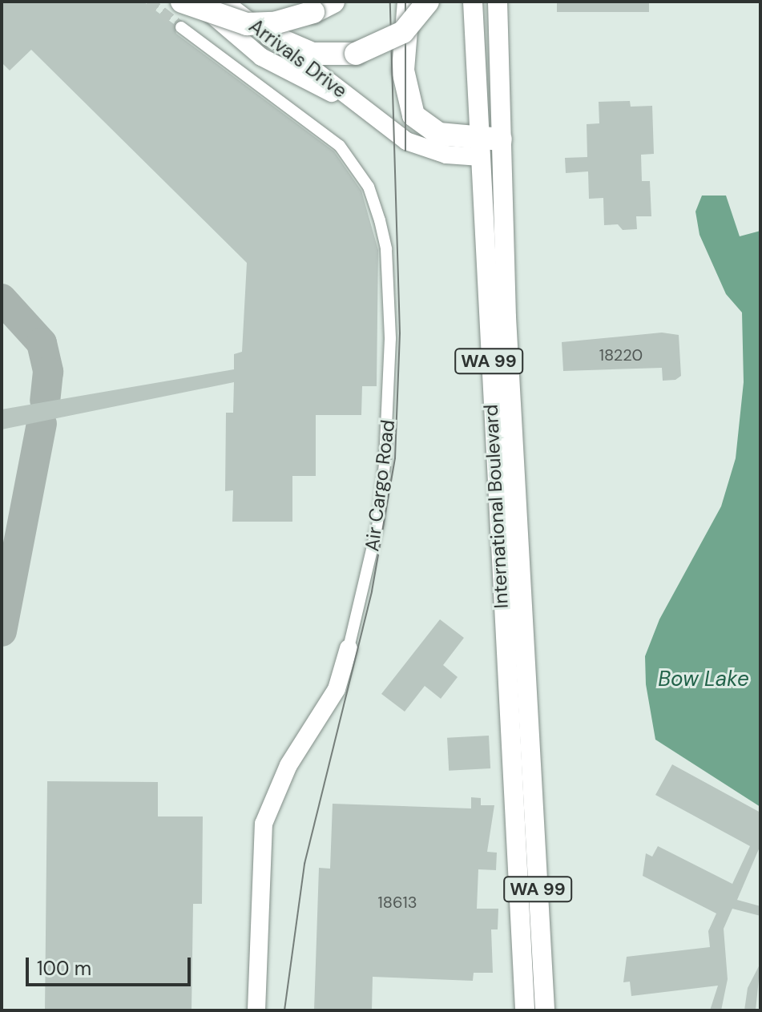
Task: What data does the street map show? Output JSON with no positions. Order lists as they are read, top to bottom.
{
  "streets": {
    "main road": [
      "Arrivals Drive",
      "WA 99",
      "Air Cargo Road",
      "International Boulevard"
    ]
  },
  "crossings": [
    ["Arrivals Drive", "International Boulevard"]
  ],
  "water": ["Bow Lake"],
  "house_numbers": ["18220", "18613"],
  "scale_bar": "100 m"
}
